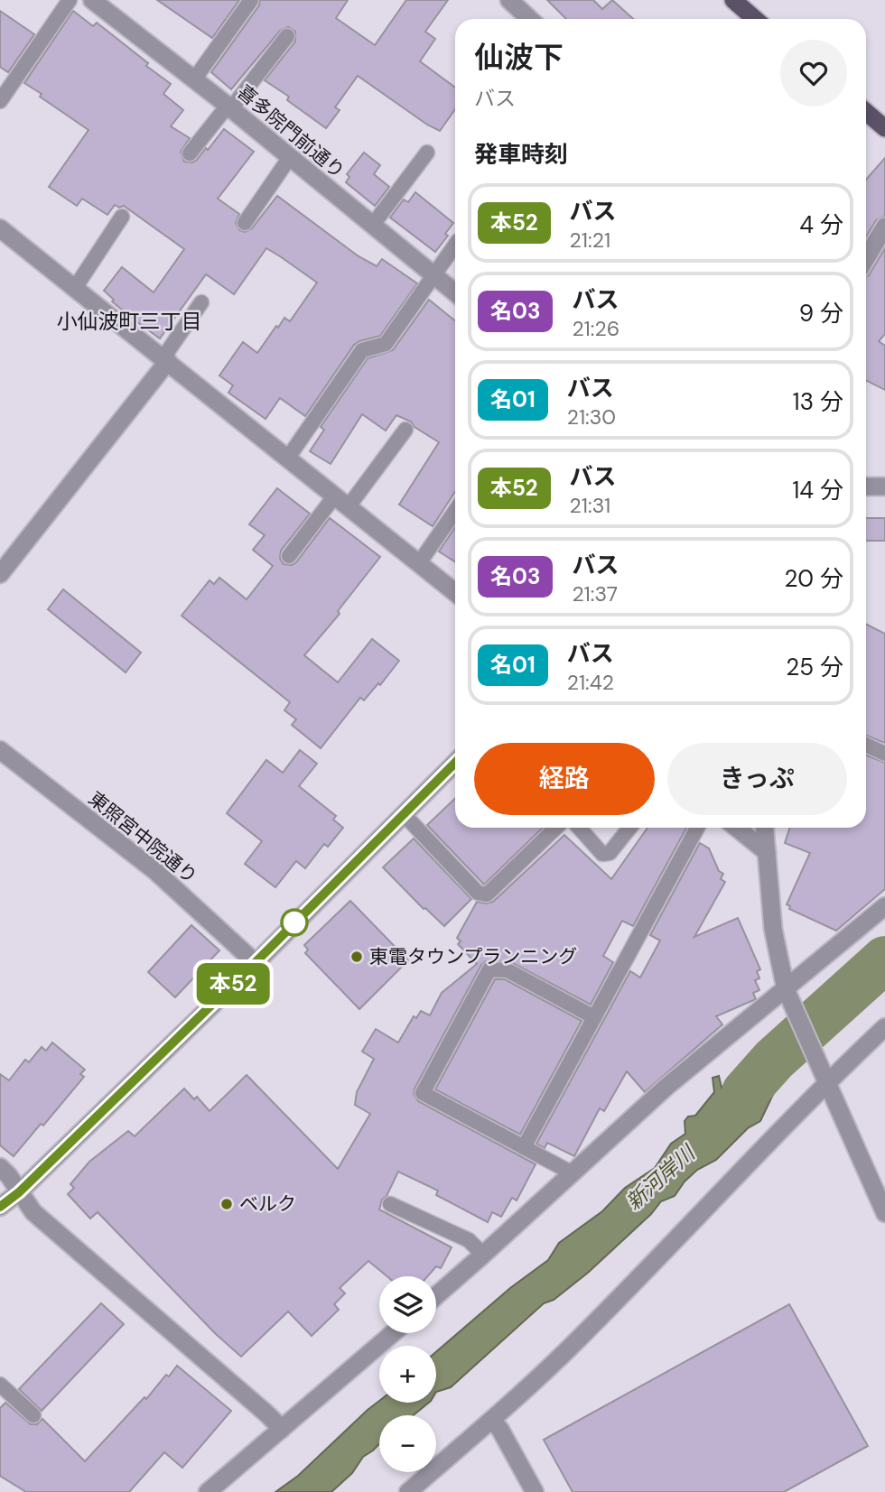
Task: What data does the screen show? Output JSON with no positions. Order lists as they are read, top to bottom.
{
  "streets": {
    "street": ["喜多院門前通り", "東照宮中院通り"]
  },
  "districts": ["小仙波町三丁目"],
  "water": ["新河岸川"],
  "places": ["東電タウンプランニング", "ベルク"],
  "lines": ["bus line 本52"],
  "page": {
    "on_map": "本52",
    "heading": [
      ["仙波下", "バス"],
      "発車時刻"
    ],
    "list": [
      {
        "mark": "本52",
        "name": "バス",
        "note": "21:21",
        "value": "4 分"
      },
      {
        "mark": "名03",
        "name": "バス",
        "note": "21:26",
        "value": "9 分"
      },
      {
        "mark": "名01",
        "name": "バス",
        "note": "21:30",
        "value": "13 分"
      },
      {
        "mark": "本52",
        "name": "バス",
        "note": "21:31",
        "value": "14 分"
      },
      {
        "mark": "名03",
        "name": "バス",
        "note": "21:37",
        "value": "20 分"
      },
      {
        "mark": "名01",
        "name": "バス",
        "note": "21:42",
        "value": "25 分"
      }
    ],
    "buttons": ["経路", "きっぷ"],
    "map_buttons": ["+", "−"]
  }
}
